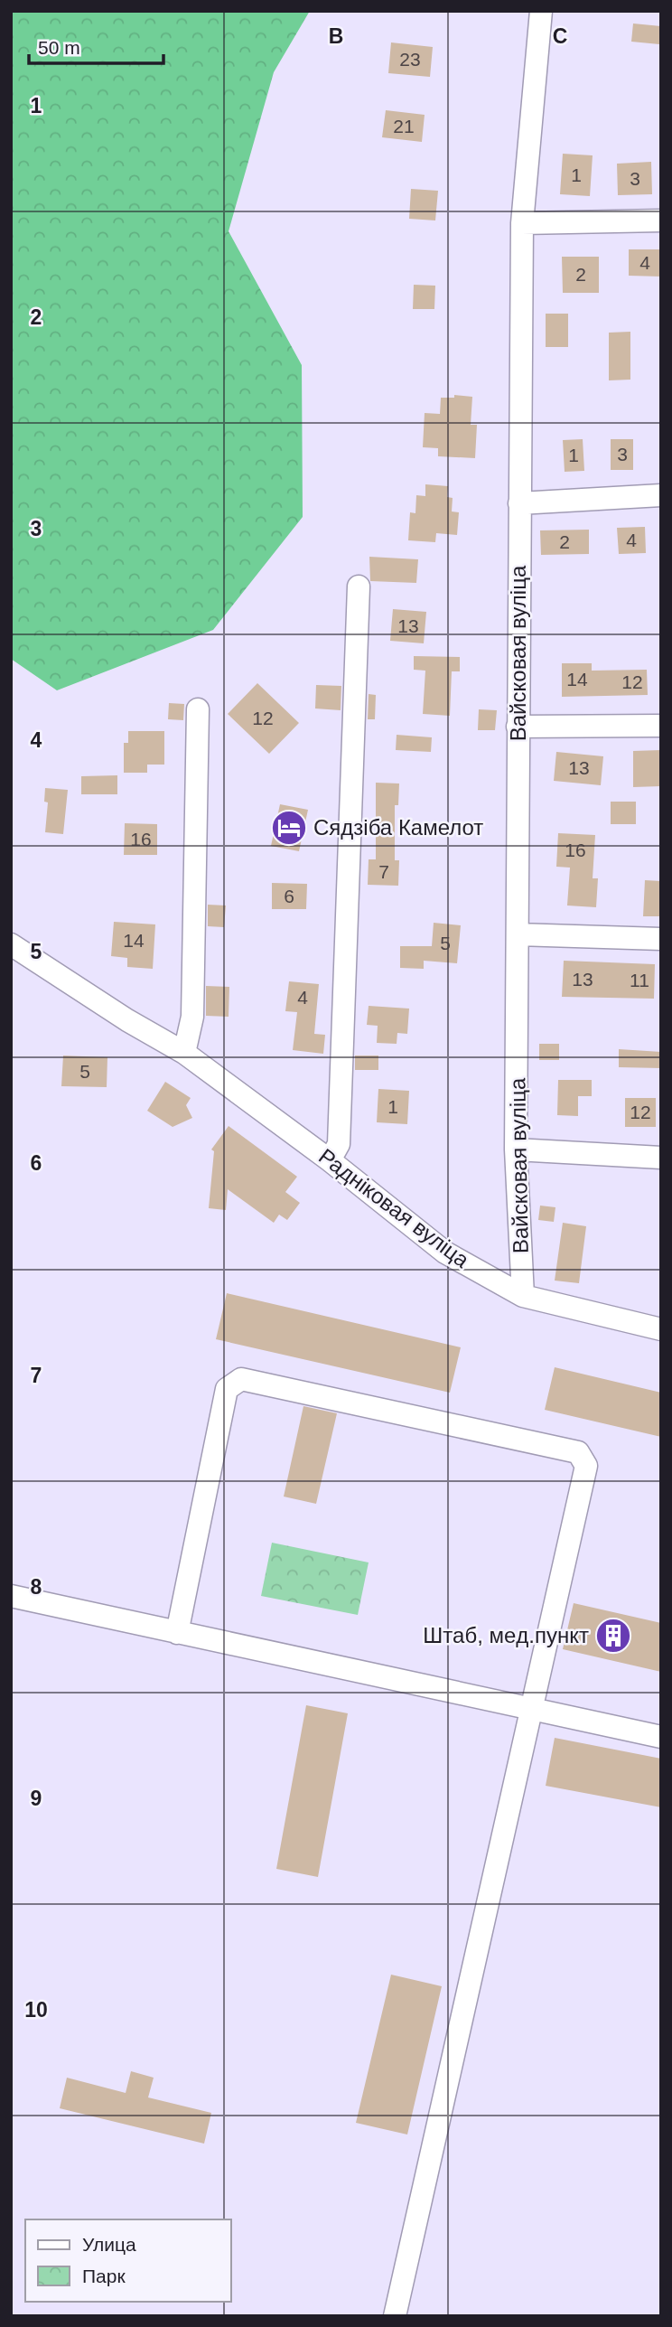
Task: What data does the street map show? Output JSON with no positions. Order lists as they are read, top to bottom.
{
  "streets": {
    "street": ["Вайсковая вуліца", "Радніковая вуліца"]
  },
  "crossings": [
    ["Вайсковая вуліца", "Радніковая вуліца"]
  ],
  "places": {
    "hotel": ["Сядзіба Камелот"],
    "building": ["Штаб, мeд.пункт"]
  },
  "house_numbers": [
    "23",
    "21",
    "1",
    "3",
    "4",
    "2",
    "3",
    "1",
    "4",
    "2",
    "13",
    "14",
    "12",
    "12",
    "13",
    "16",
    "16",
    "7",
    "6",
    "14",
    "5",
    "13",
    "11",
    "4",
    "5",
    "1",
    "12"
  ],
  "legend": ["Улица", "Парк"],
  "scale_bar": "50 m",
  "grid": {
    "columns": ["B", "C"],
    "rows": [
      "1",
      "2",
      "3",
      "4",
      "5",
      "6",
      "7",
      "8",
      "9",
      "10"
    ]
  }
}
